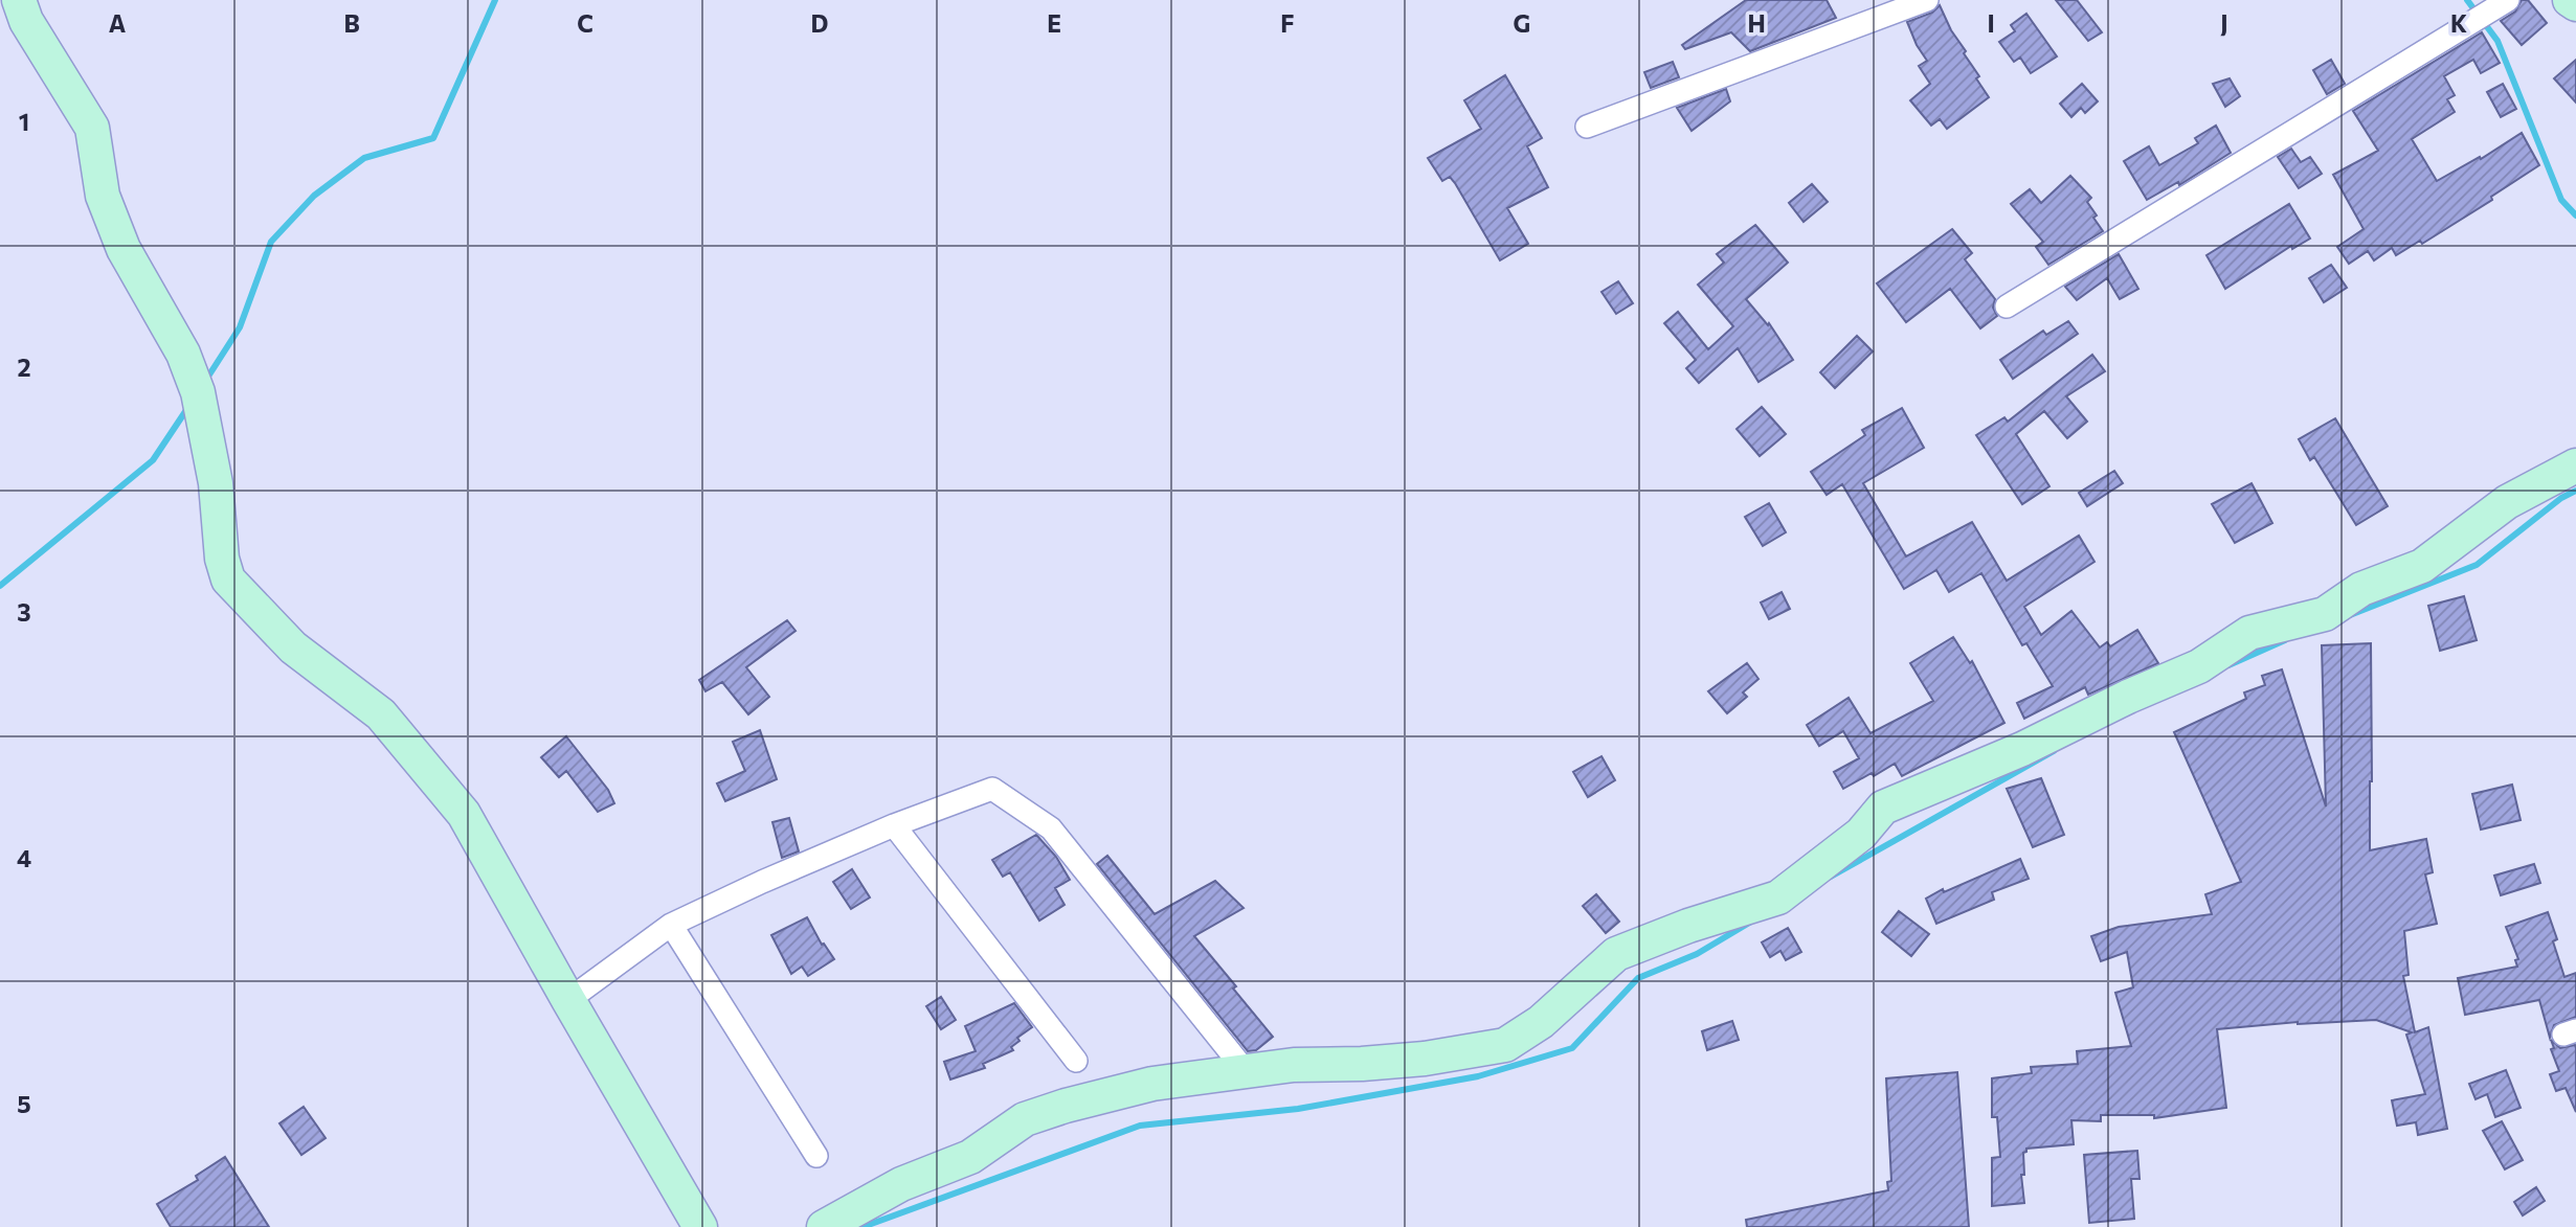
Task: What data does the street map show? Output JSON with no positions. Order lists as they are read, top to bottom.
{
  "grid": {
    "columns": [
      "A",
      "B",
      "C",
      "D",
      "E",
      "F",
      "G",
      "H",
      "I",
      "J",
      "K"
    ],
    "rows": [
      "1",
      "2",
      "3",
      "4",
      "5"
    ]
  }
}
